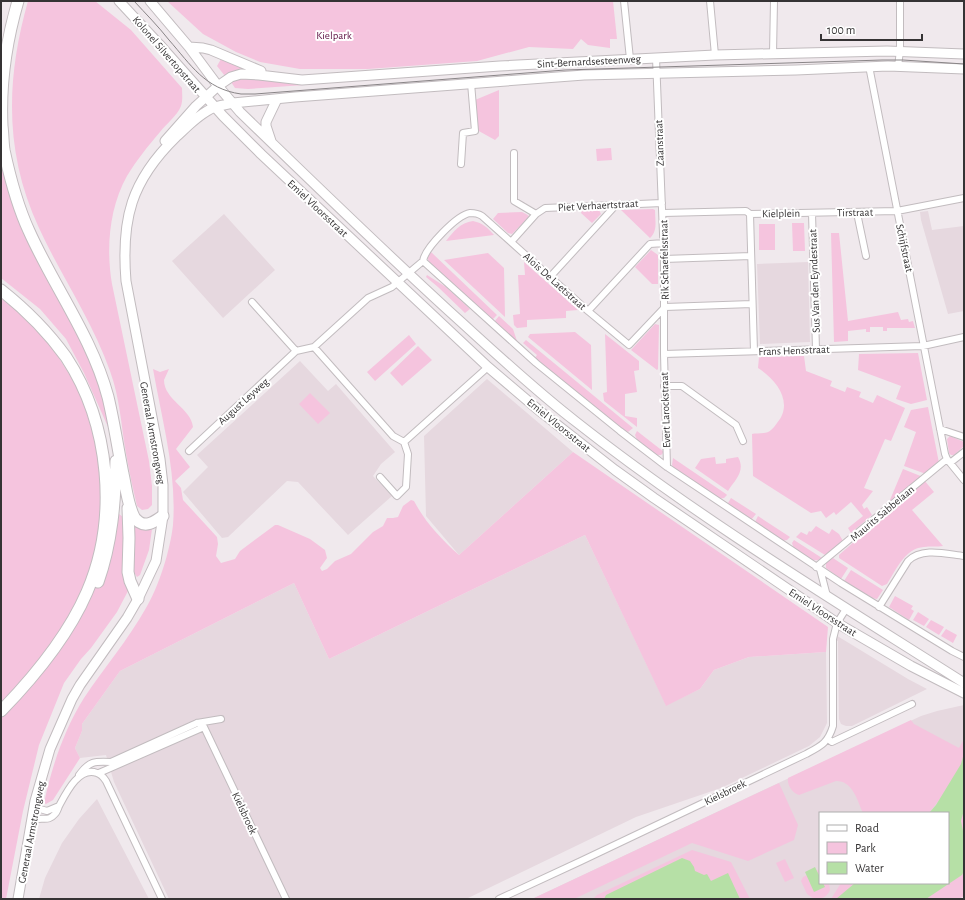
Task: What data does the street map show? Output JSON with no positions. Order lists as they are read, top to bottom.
{
  "streets": {
    "street": [
      "Kolonel Silvertopstraat",
      "Sint-Bernardsesteenweg",
      "Zaanstraat",
      "Piet Verhaertstraat",
      "Emiel Vloorsstraat",
      "Tirstraat",
      "Kielplein",
      "Schijfstraat",
      "Rik Schaefelsstraat",
      "Aloïs De Laetstraat",
      "Sus Van den Eyndestraat",
      "Frans Hensstraat",
      "August Leyweg",
      "Evert Larockstraat",
      "Generaal Armstrongweg",
      "Maurits Sabbelaan",
      "Kielsbroek"
    ]
  },
  "crossings": [
    ["Kolonel Silvertopstraat", "Sint-Bernardsesteenweg"],
    ["Kolonel Silvertopstraat", "Emiel Vloorsstraat"],
    ["Kolonel Silvertopstraat", "Generaal Armstrongweg"],
    ["Sint-Bernardsesteenweg", "Zaanstraat"],
    ["Sint-Bernardsesteenweg", "Emiel Vloorsstraat"],
    ["Sint-Bernardsesteenweg", "Schijfstraat"],
    ["Sint-Bernardsesteenweg", "Generaal Armstrongweg"],
    ["Zaanstraat", "Piet Verhaertstraat"],
    ["Zaanstraat", "Kielplein"],
    ["Zaanstraat", "Rik Schaefelsstraat"],
    ["Piet Verhaertstraat", "Aloïs De Laetstraat"],
    ["Emiel Vloorsstraat", "Generaal Armstrongweg"],
    ["Emiel Vloorsstraat", "Maurits Sabbelaan"],
    ["Tirstraat", "Kielplein"],
    ["Tirstraat", "Schijfstraat"],
    ["Tirstraat", "Sus Van den Eyndestraat"],
    ["Kielplein", "Rik Schaefelsstraat"],
    ["Kielplein", "Sus Van den Eyndestraat"],
    ["Schijfstraat", "Frans Hensstraat"],
    ["Schijfstraat", "Maurits Sabbelaan"],
    ["Rik Schaefelsstraat", "Aloïs De Laetstraat"],
    ["Rik Schaefelsstraat", "Frans Hensstraat"],
    ["Rik Schaefelsstraat", "Evert Larockstraat"],
    ["Sus Van den Eyndestraat", "Frans Hensstraat"],
    ["Frans Hensstraat", "Evert Larockstraat"]
  ],
  "parks": ["Kielpark"],
  "legend": ["Road", "Park", "Water"],
  "scale_bar": "100 m"
}
